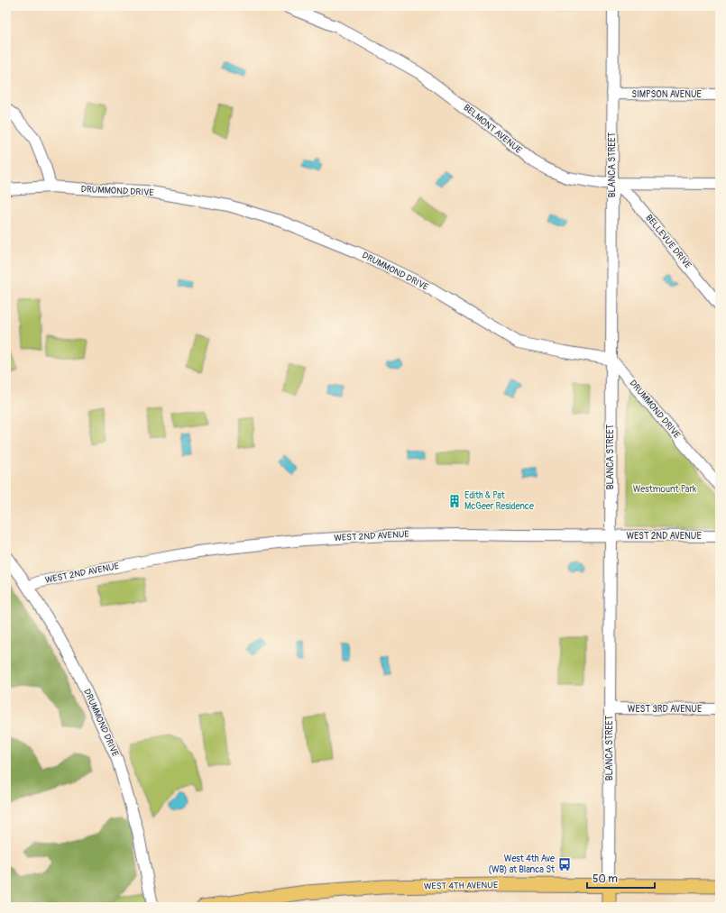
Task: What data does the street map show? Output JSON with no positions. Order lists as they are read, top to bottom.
{
  "streets": {
    "main road": ["BLANCA STREET", "WEST 4TH AVENUE"],
    "street": [
      "SIMPSON AVENUE",
      "BELMONT AVENUE",
      "DRUMMOND DRIVE",
      "BELLEVUE DRIVE",
      "WEST 2ND AVENUE",
      "WEST 3RD AVENUE"
    ]
  },
  "crossings": [
    ["SIMPSON AVENUE", "BLANCA STREET"],
    ["BELMONT AVENUE", "BLANCA STREET"],
    ["BELMONT AVENUE", "BELLEVUE DRIVE"],
    ["BLANCA STREET", "DRUMMOND DRIVE"],
    ["BLANCA STREET", "BELLEVUE DRIVE"],
    ["BLANCA STREET", "WEST 2ND AVENUE"],
    ["BLANCA STREET", "WEST 3RD AVENUE"],
    ["BLANCA STREET", "WEST 4TH AVENUE"],
    ["DRUMMOND DRIVE", "WEST 2ND AVENUE"]
  ],
  "parks": ["Westmount Park"],
  "places": {
    "building": ["Edith & Pat McGeer Residence"],
    "bus stop": ["West 4th Ave (WB) at Blanca St"]
  },
  "scale_bar": "50 m"
}
